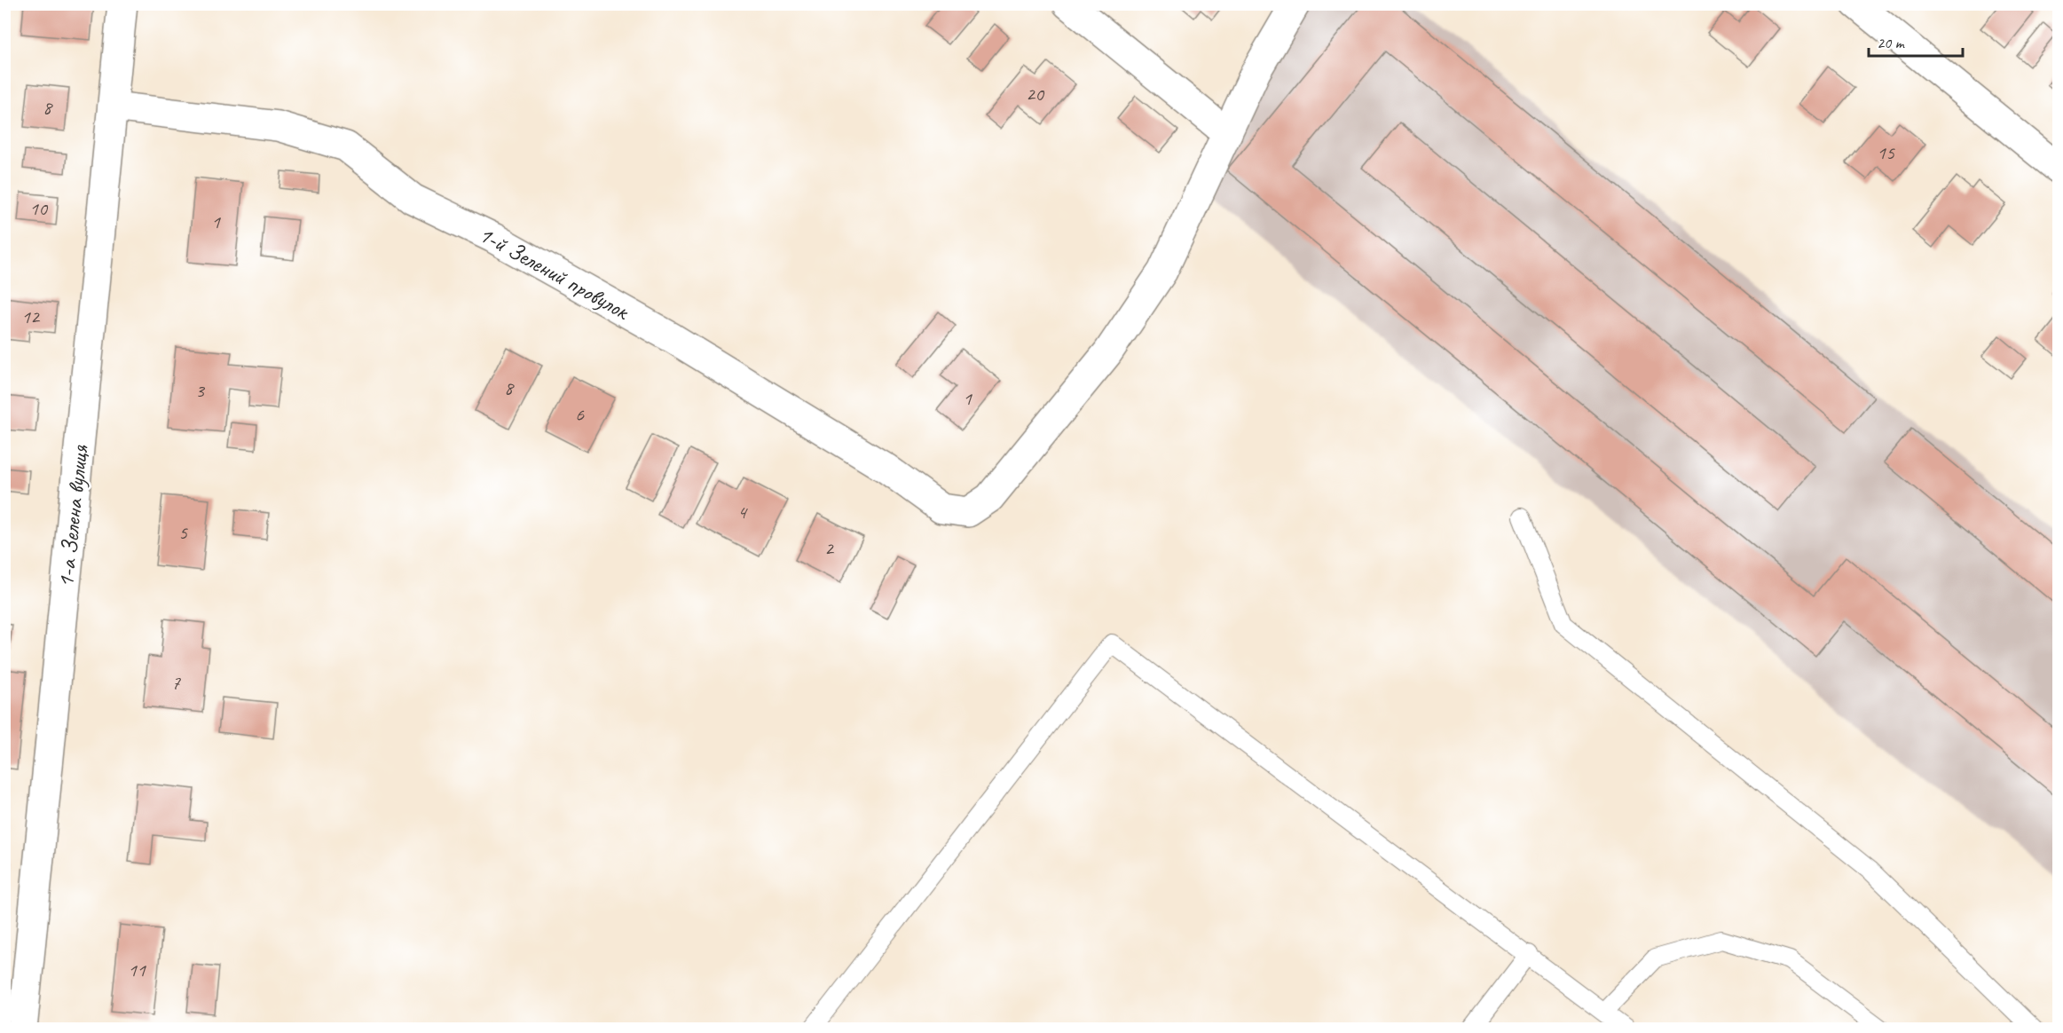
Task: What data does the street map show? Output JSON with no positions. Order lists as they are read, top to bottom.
{
  "streets": {
    "street": ["1-й Зелений провулок", "1-а Зелена вулиця"]
  },
  "crossings": [
    ["1-й Зелений провулок", "1-а Зелена вулиця"]
  ],
  "house_numbers": [
    "20",
    "8",
    "15",
    "10",
    "1",
    "12",
    "8",
    "3",
    "1",
    "6",
    "4",
    "5",
    "2",
    "7",
    "11"
  ],
  "scale_bar": "20 m"
}
